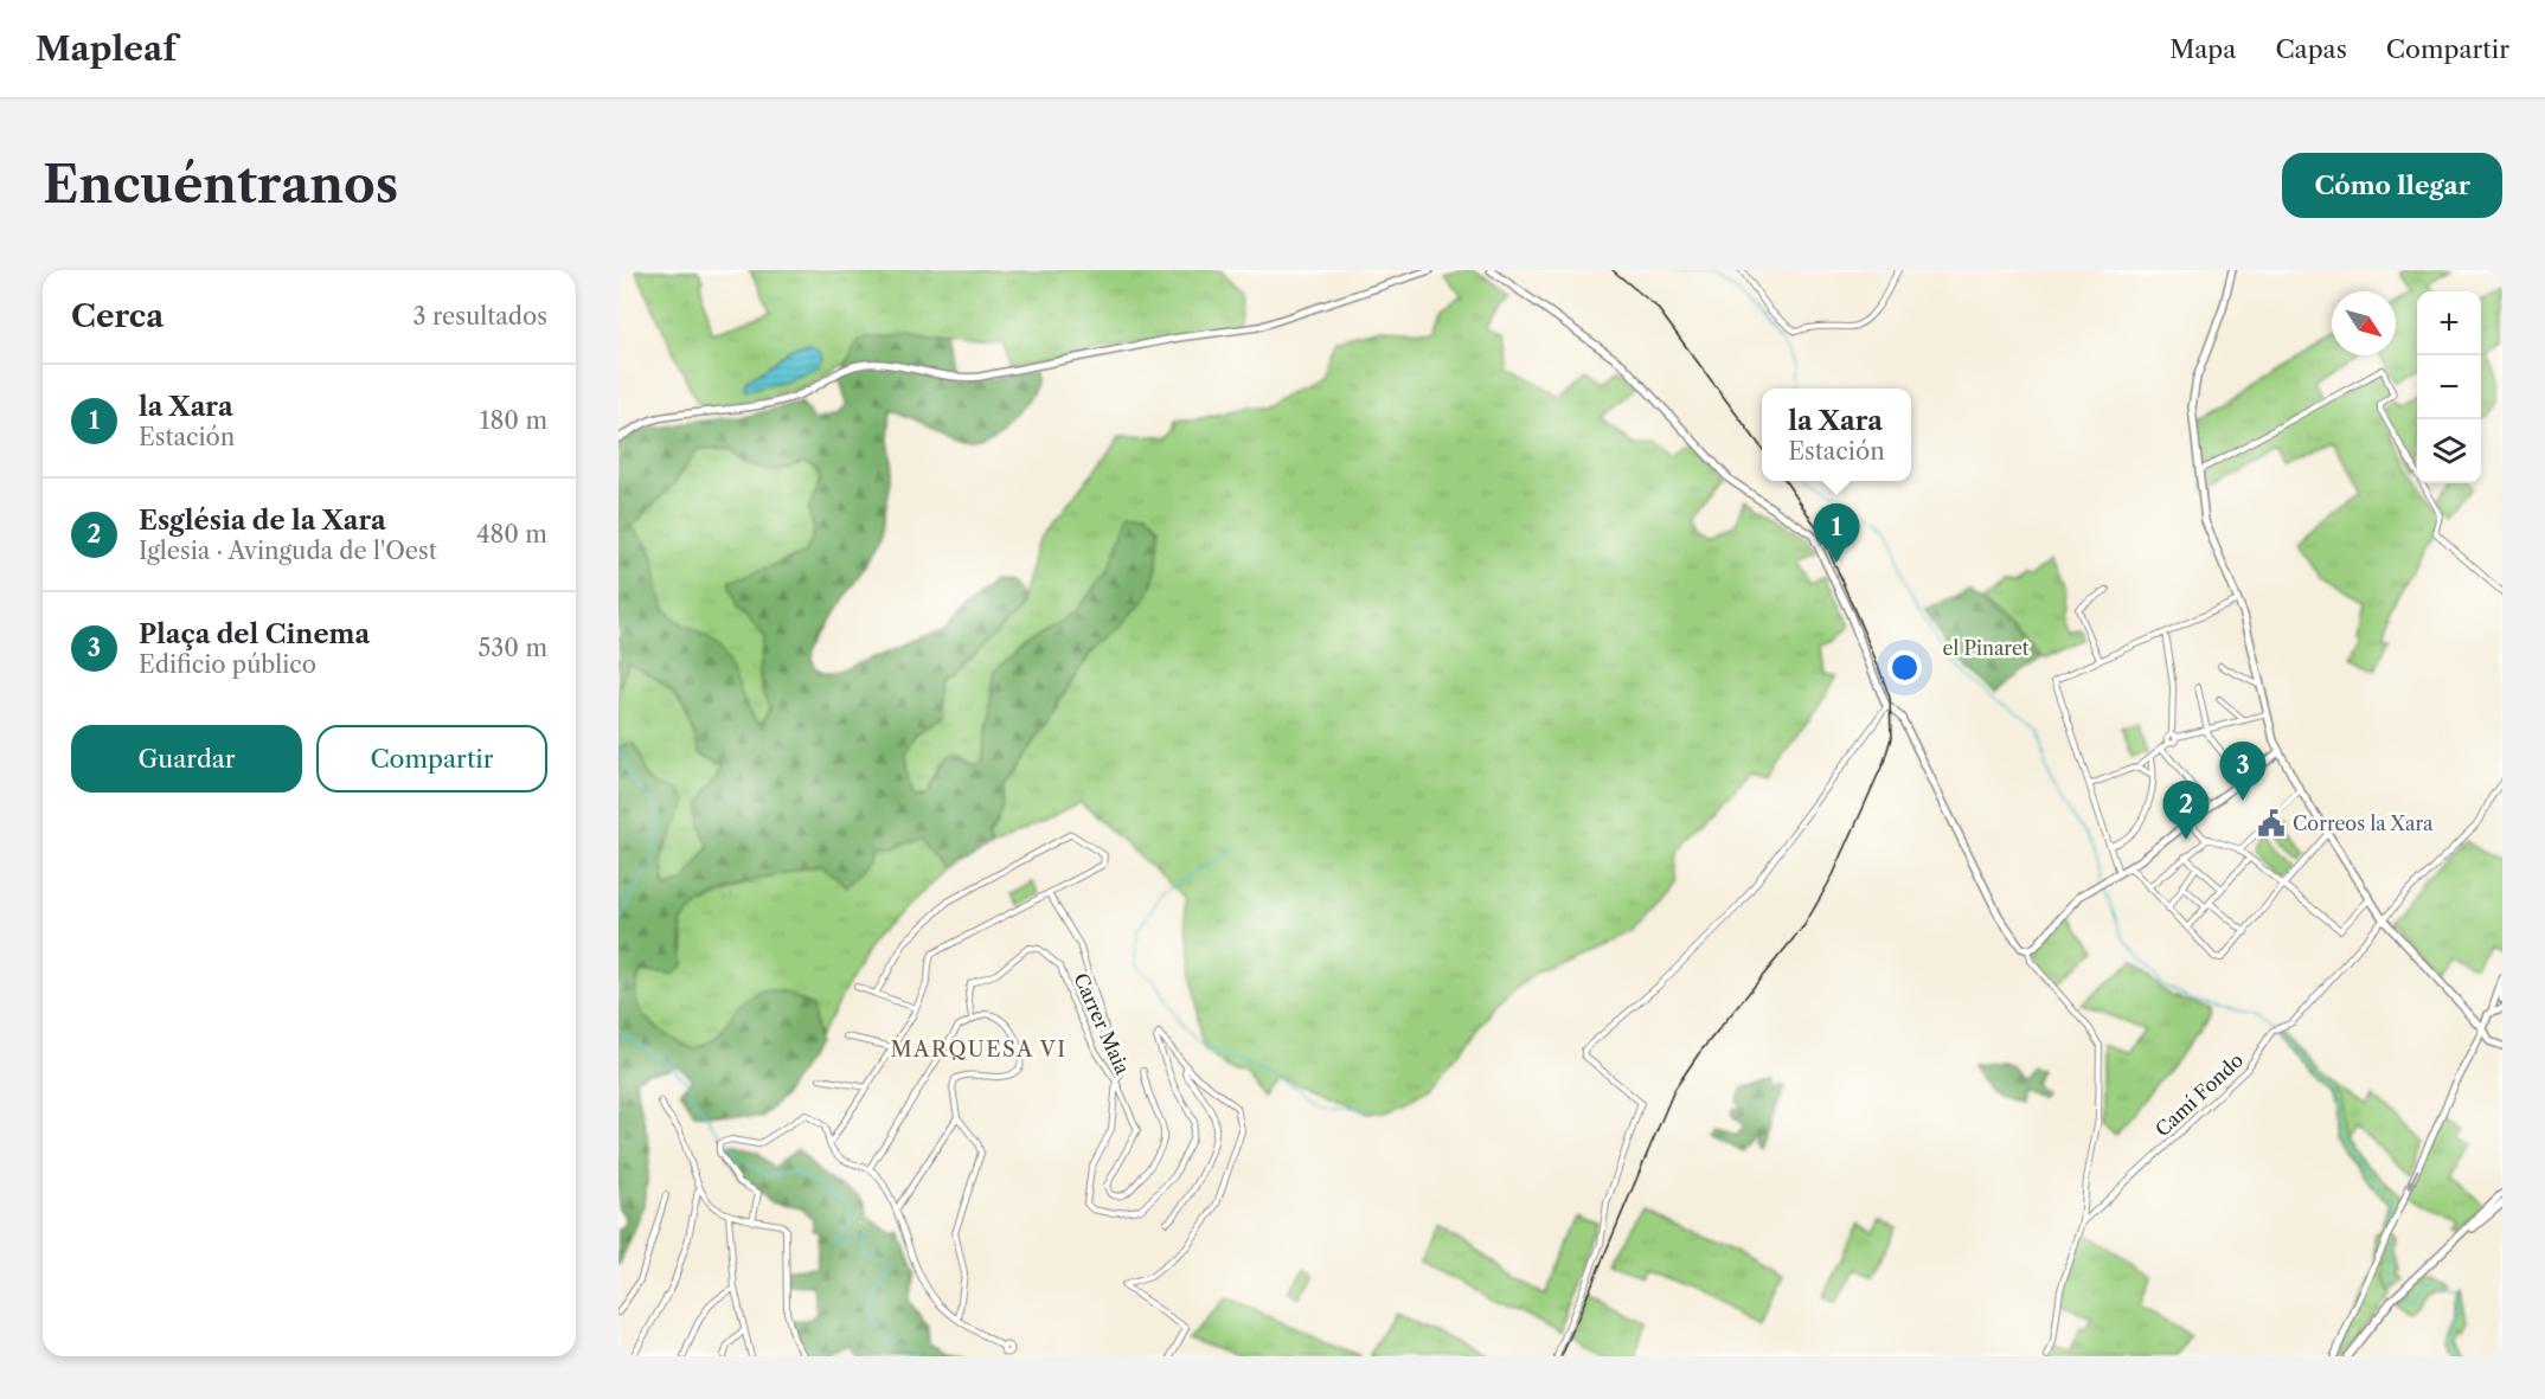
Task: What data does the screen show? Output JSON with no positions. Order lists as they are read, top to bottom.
{
  "streets": {
    "street": ["Carrer Maia", "Camí Fondo"]
  },
  "districts": ["MARQUESA VI"],
  "parks": ["el Pinaret"],
  "places": {
    "public building": ["Correos la Xara"]
  },
  "north": "bottom right",
  "page": {
    "header": "Mapleaf",
    "nav": ["Mapa", "Capas", "Compartir"],
    "buttons": [
      "Cómo llegar",
      ["Guardar", "Compartir"]
    ],
    "title": "Encuéntranos",
    "heading": ["Cerca", "3 resultados"],
    "map_buttons": ["+", "−"],
    "list": [
      {
        "mark": "1",
        "name": "la Xara",
        "note": "Estación",
        "value": "180 m"
      },
      {
        "mark": "2",
        "name": "Església de la Xara",
        "note": "Iglesia · Avinguda de l'Oest",
        "value": "480 m"
      },
      {
        "mark": "3",
        "name": "Plaça del Cinema",
        "note": "Edificio público",
        "value": "530 m"
      }
    ],
    "popup": ["la Xara", "Estación"],
    "pins": ["1", "3", "2"]
  }
}
